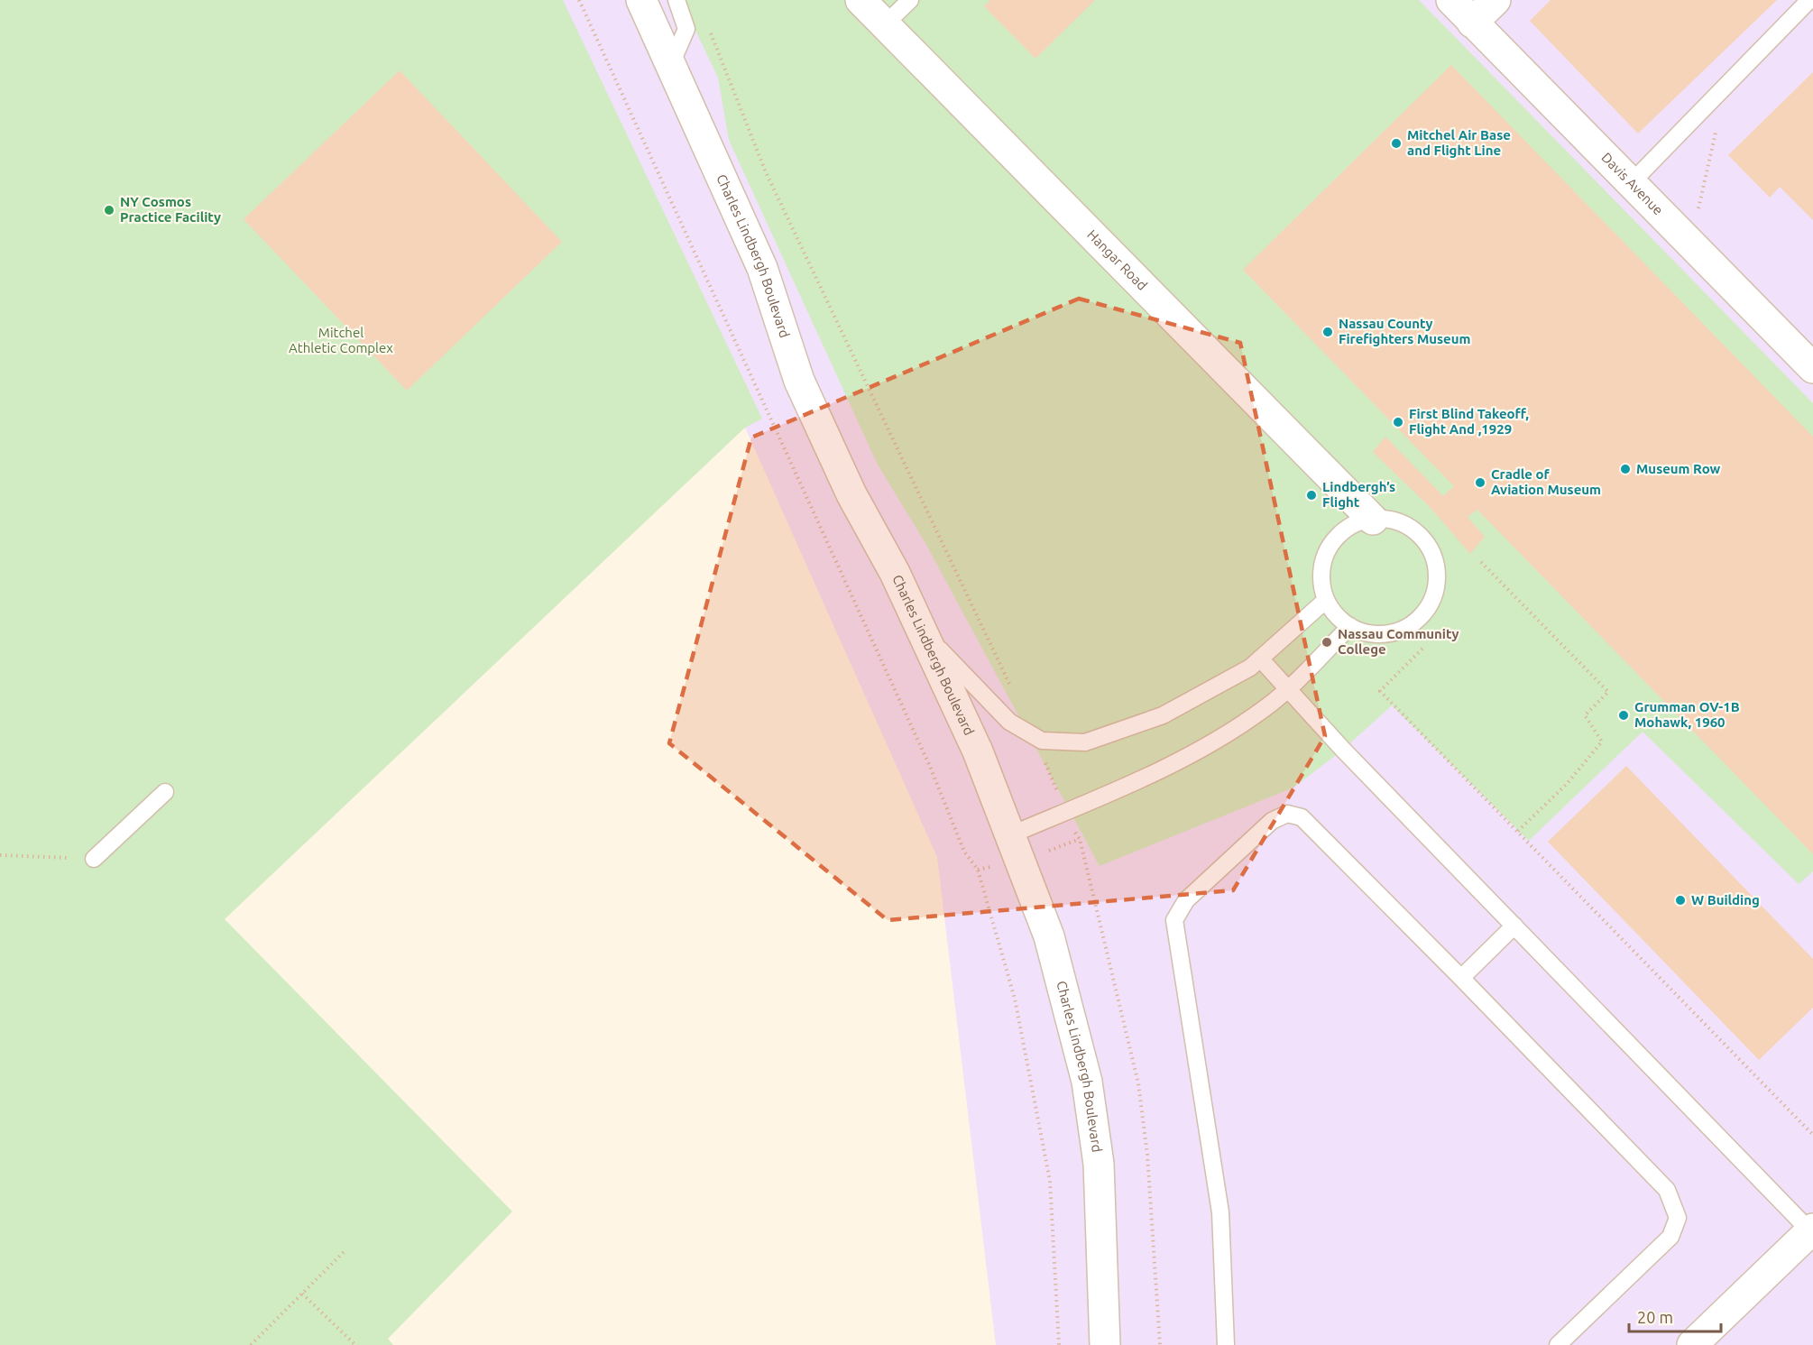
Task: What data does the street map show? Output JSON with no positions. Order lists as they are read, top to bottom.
{
  "streets": {
    "street": ["Davis Avenue", "Charles Lindbergh Boulevard", "Hangar Road"]
  },
  "parks": ["Mitchel Athletic Complex"],
  "places": [
    "Mitchel Air Base and Flight Line",
    "NY Cosmos Practice Facility",
    "Nassau County Firefighters Museum",
    "First Blind Takeoff, Flight And ,1929",
    "Museum Row",
    "Cradle of Aviation Museum",
    "Lindbergh’s Flight",
    "Nassau Community College",
    "Grumman OV-1B Mohawk, 1960",
    "W Building"
  ],
  "scale_bar": "20 m"
}
